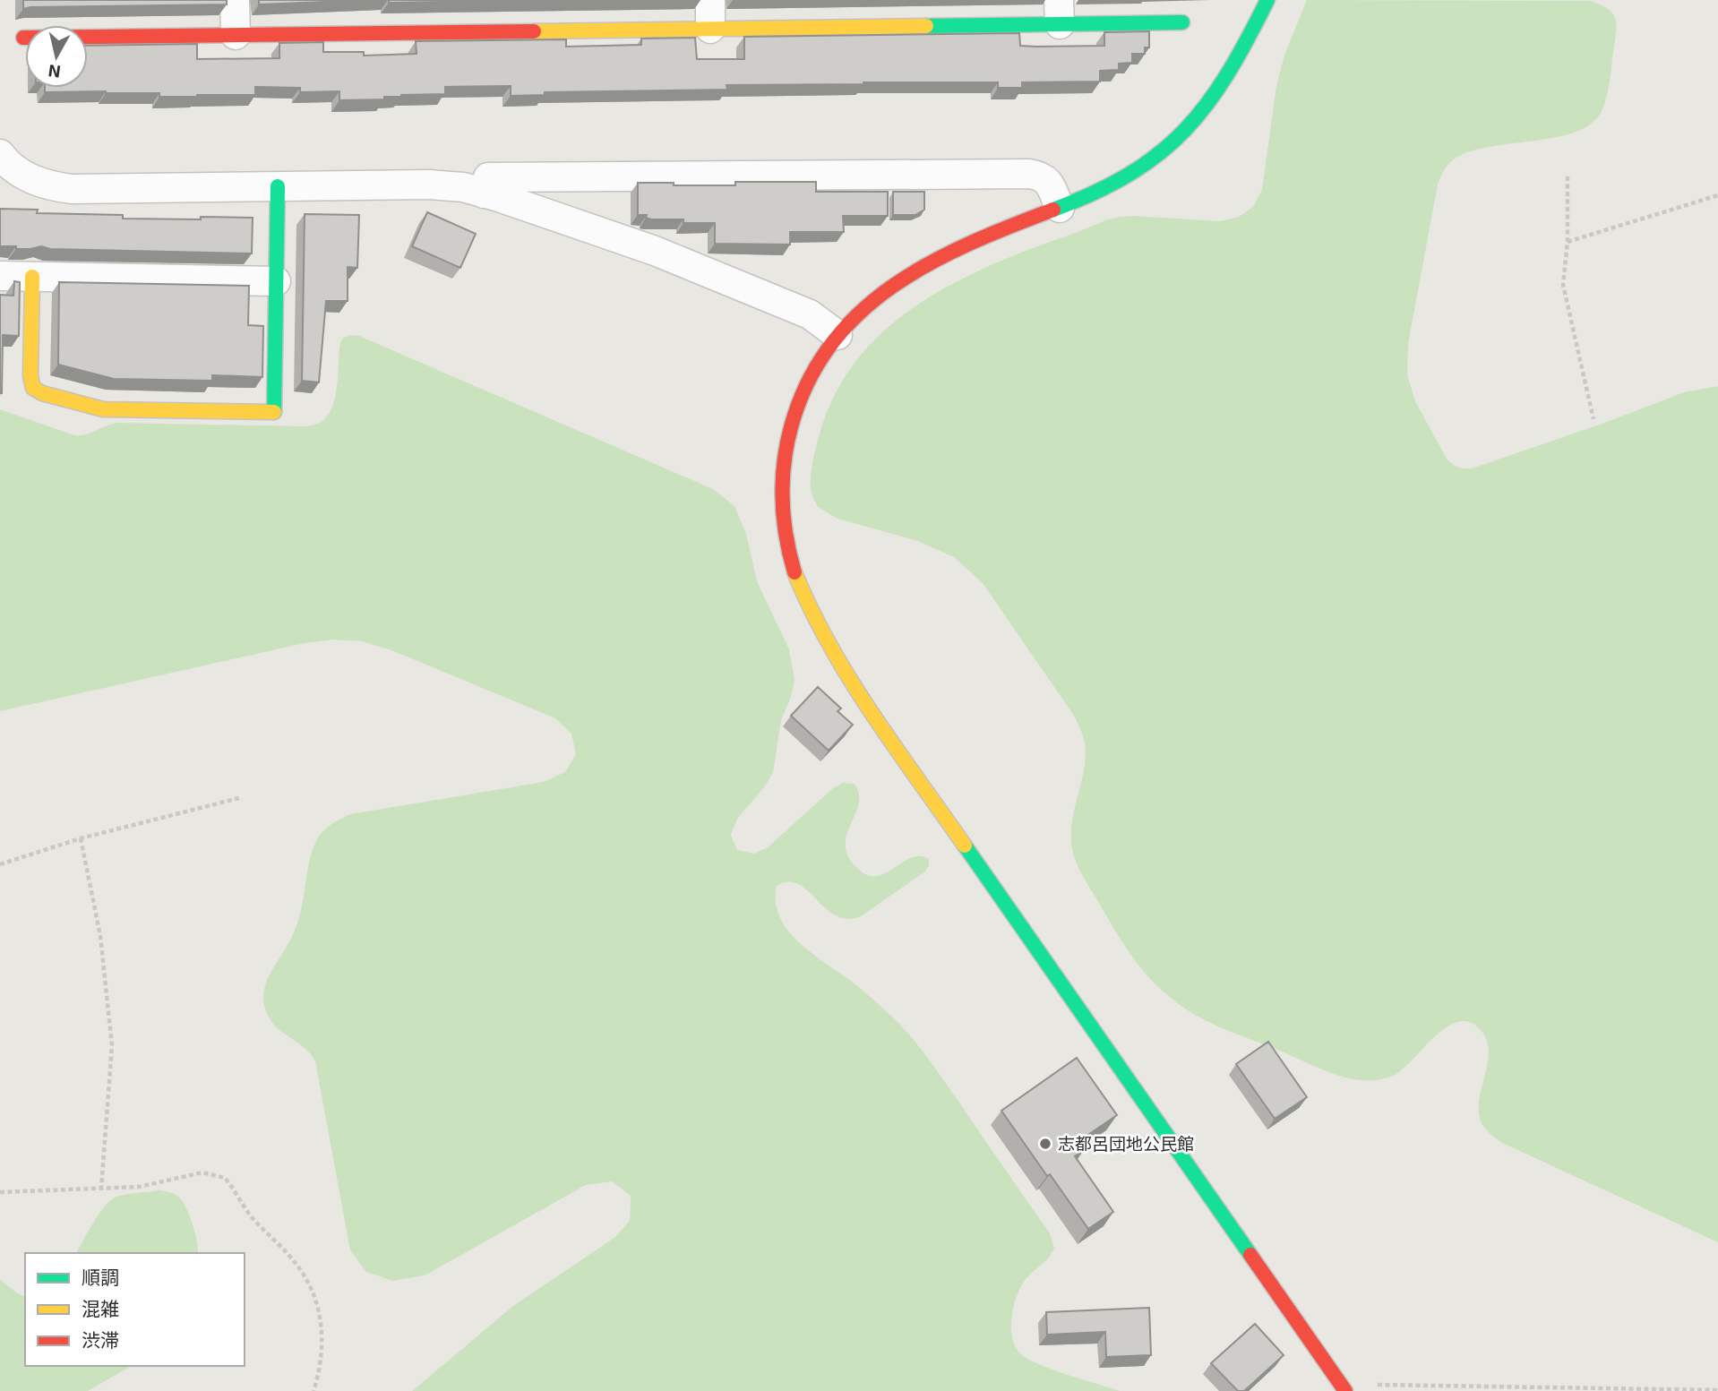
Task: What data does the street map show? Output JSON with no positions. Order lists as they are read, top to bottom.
{
  "places": ["志都呂団地公民館"],
  "legend": ["順調", "混雑", "渋滞"],
  "north": "bottom"
}
